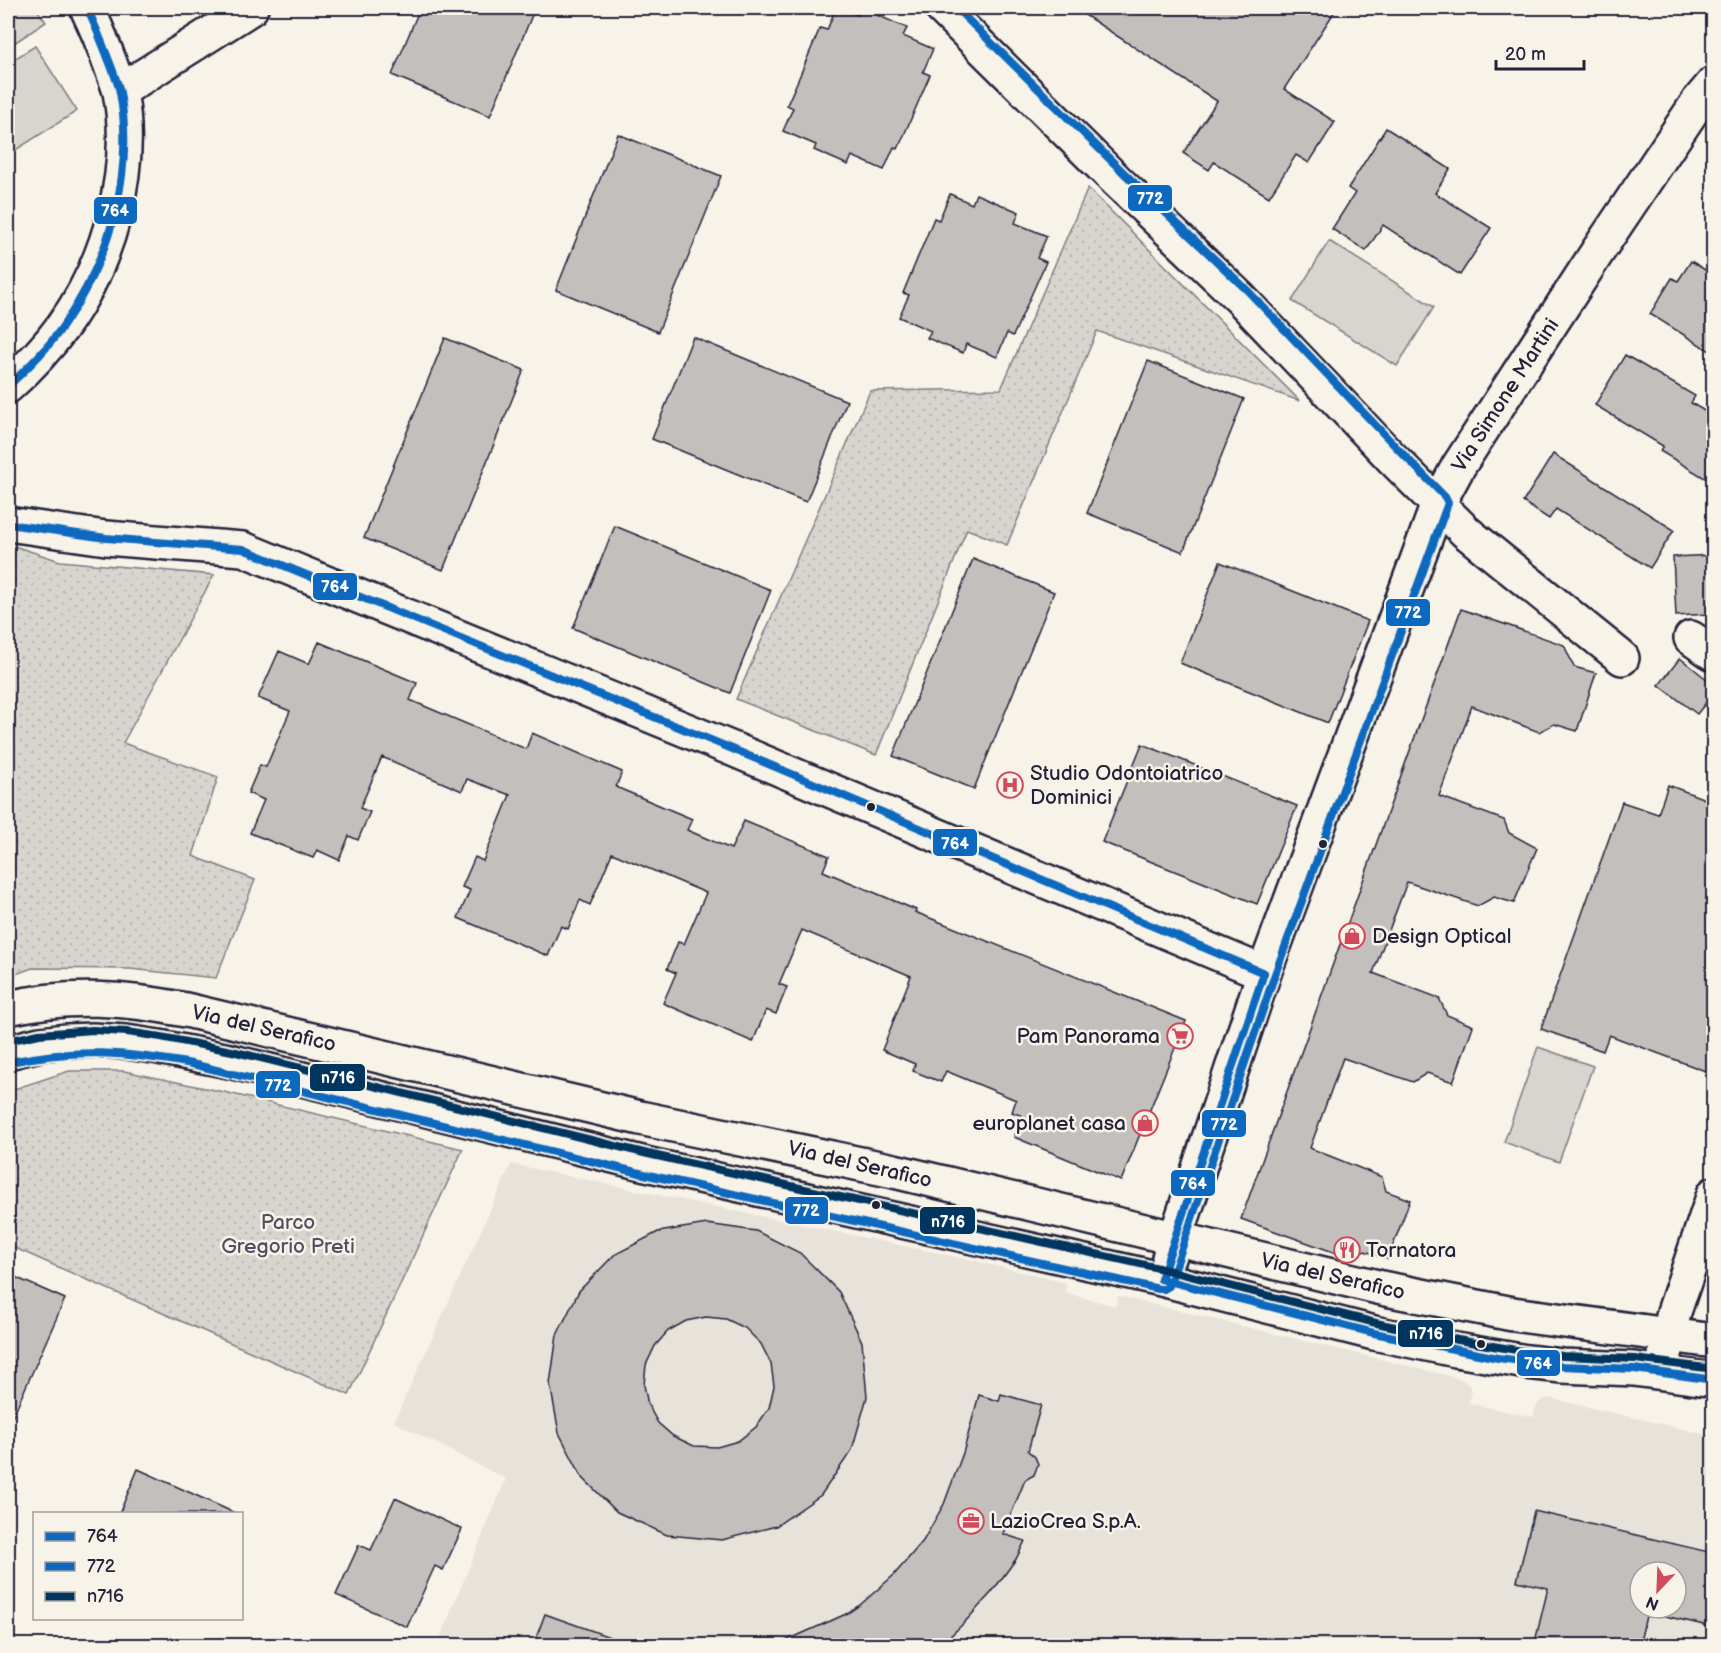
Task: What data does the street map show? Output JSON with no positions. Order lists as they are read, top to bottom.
{
  "streets": {
    "street": ["Via Simone Martini", "Via del Serafico"]
  },
  "crossings": [
    ["Via Simone Martini", "Via del Serafico"]
  ],
  "parks": ["Parco Gregorio Preti"],
  "places": {
    "hospital": ["Studio Odontoiatrico Dominici"],
    "shop": ["Design Optical", "europlanet casa"],
    "supermarket": ["Pam Panorama"],
    "restaurant": ["Tornatora"],
    "office": ["LazioCrea S.p.A."]
  },
  "lines": ["transit line 764", "transit line 772", "transit line n716"],
  "legend": ["764", "772", "n716"],
  "scale_bar": "20 m",
  "north": "bottom left"
}
